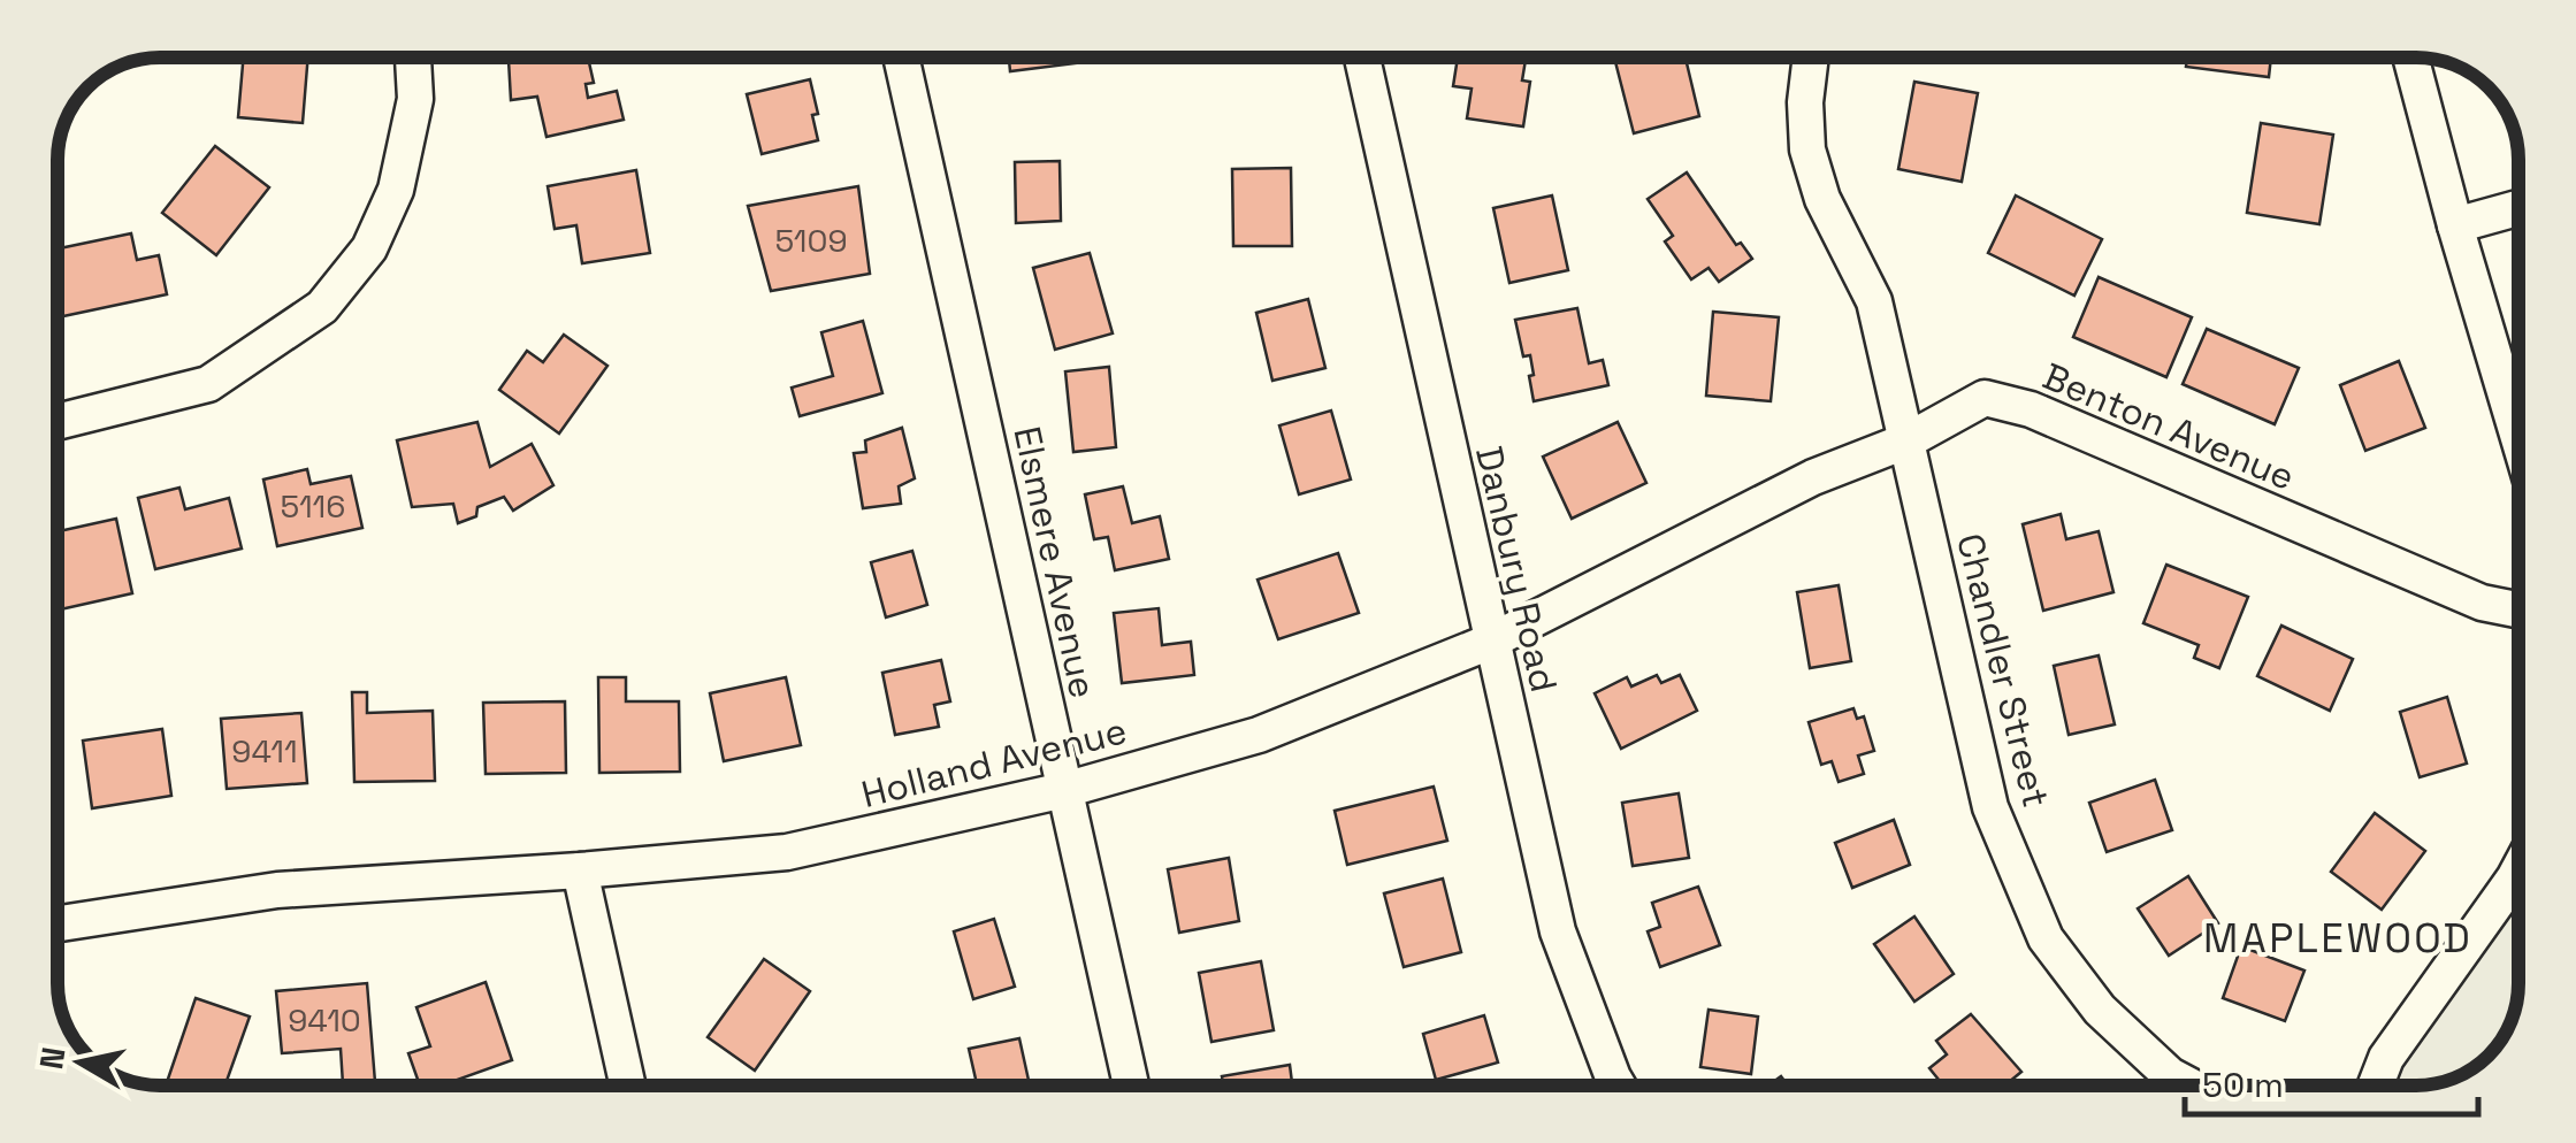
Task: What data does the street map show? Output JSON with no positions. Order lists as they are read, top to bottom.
{
  "streets": {
    "street": [
      "Benton Avenue",
      "Elsmere Avenue",
      "Danbury Road",
      "Chandler Street",
      "Holland Avenue"
    ]
  },
  "crossings": [
    ["Benton Avenue", "Chandler Street"],
    ["Benton Avenue", "Holland Avenue"],
    ["Elsmere Avenue", "Holland Avenue"],
    ["Danbury Road", "Holland Avenue"],
    ["Chandler Street", "Holland Avenue"]
  ],
  "districts": ["MAPLEWOOD"],
  "house_numbers": [
    "5109",
    "5116",
    "9411",
    "9410"
  ],
  "scale_bar": "50 m",
  "north": "left"
}
